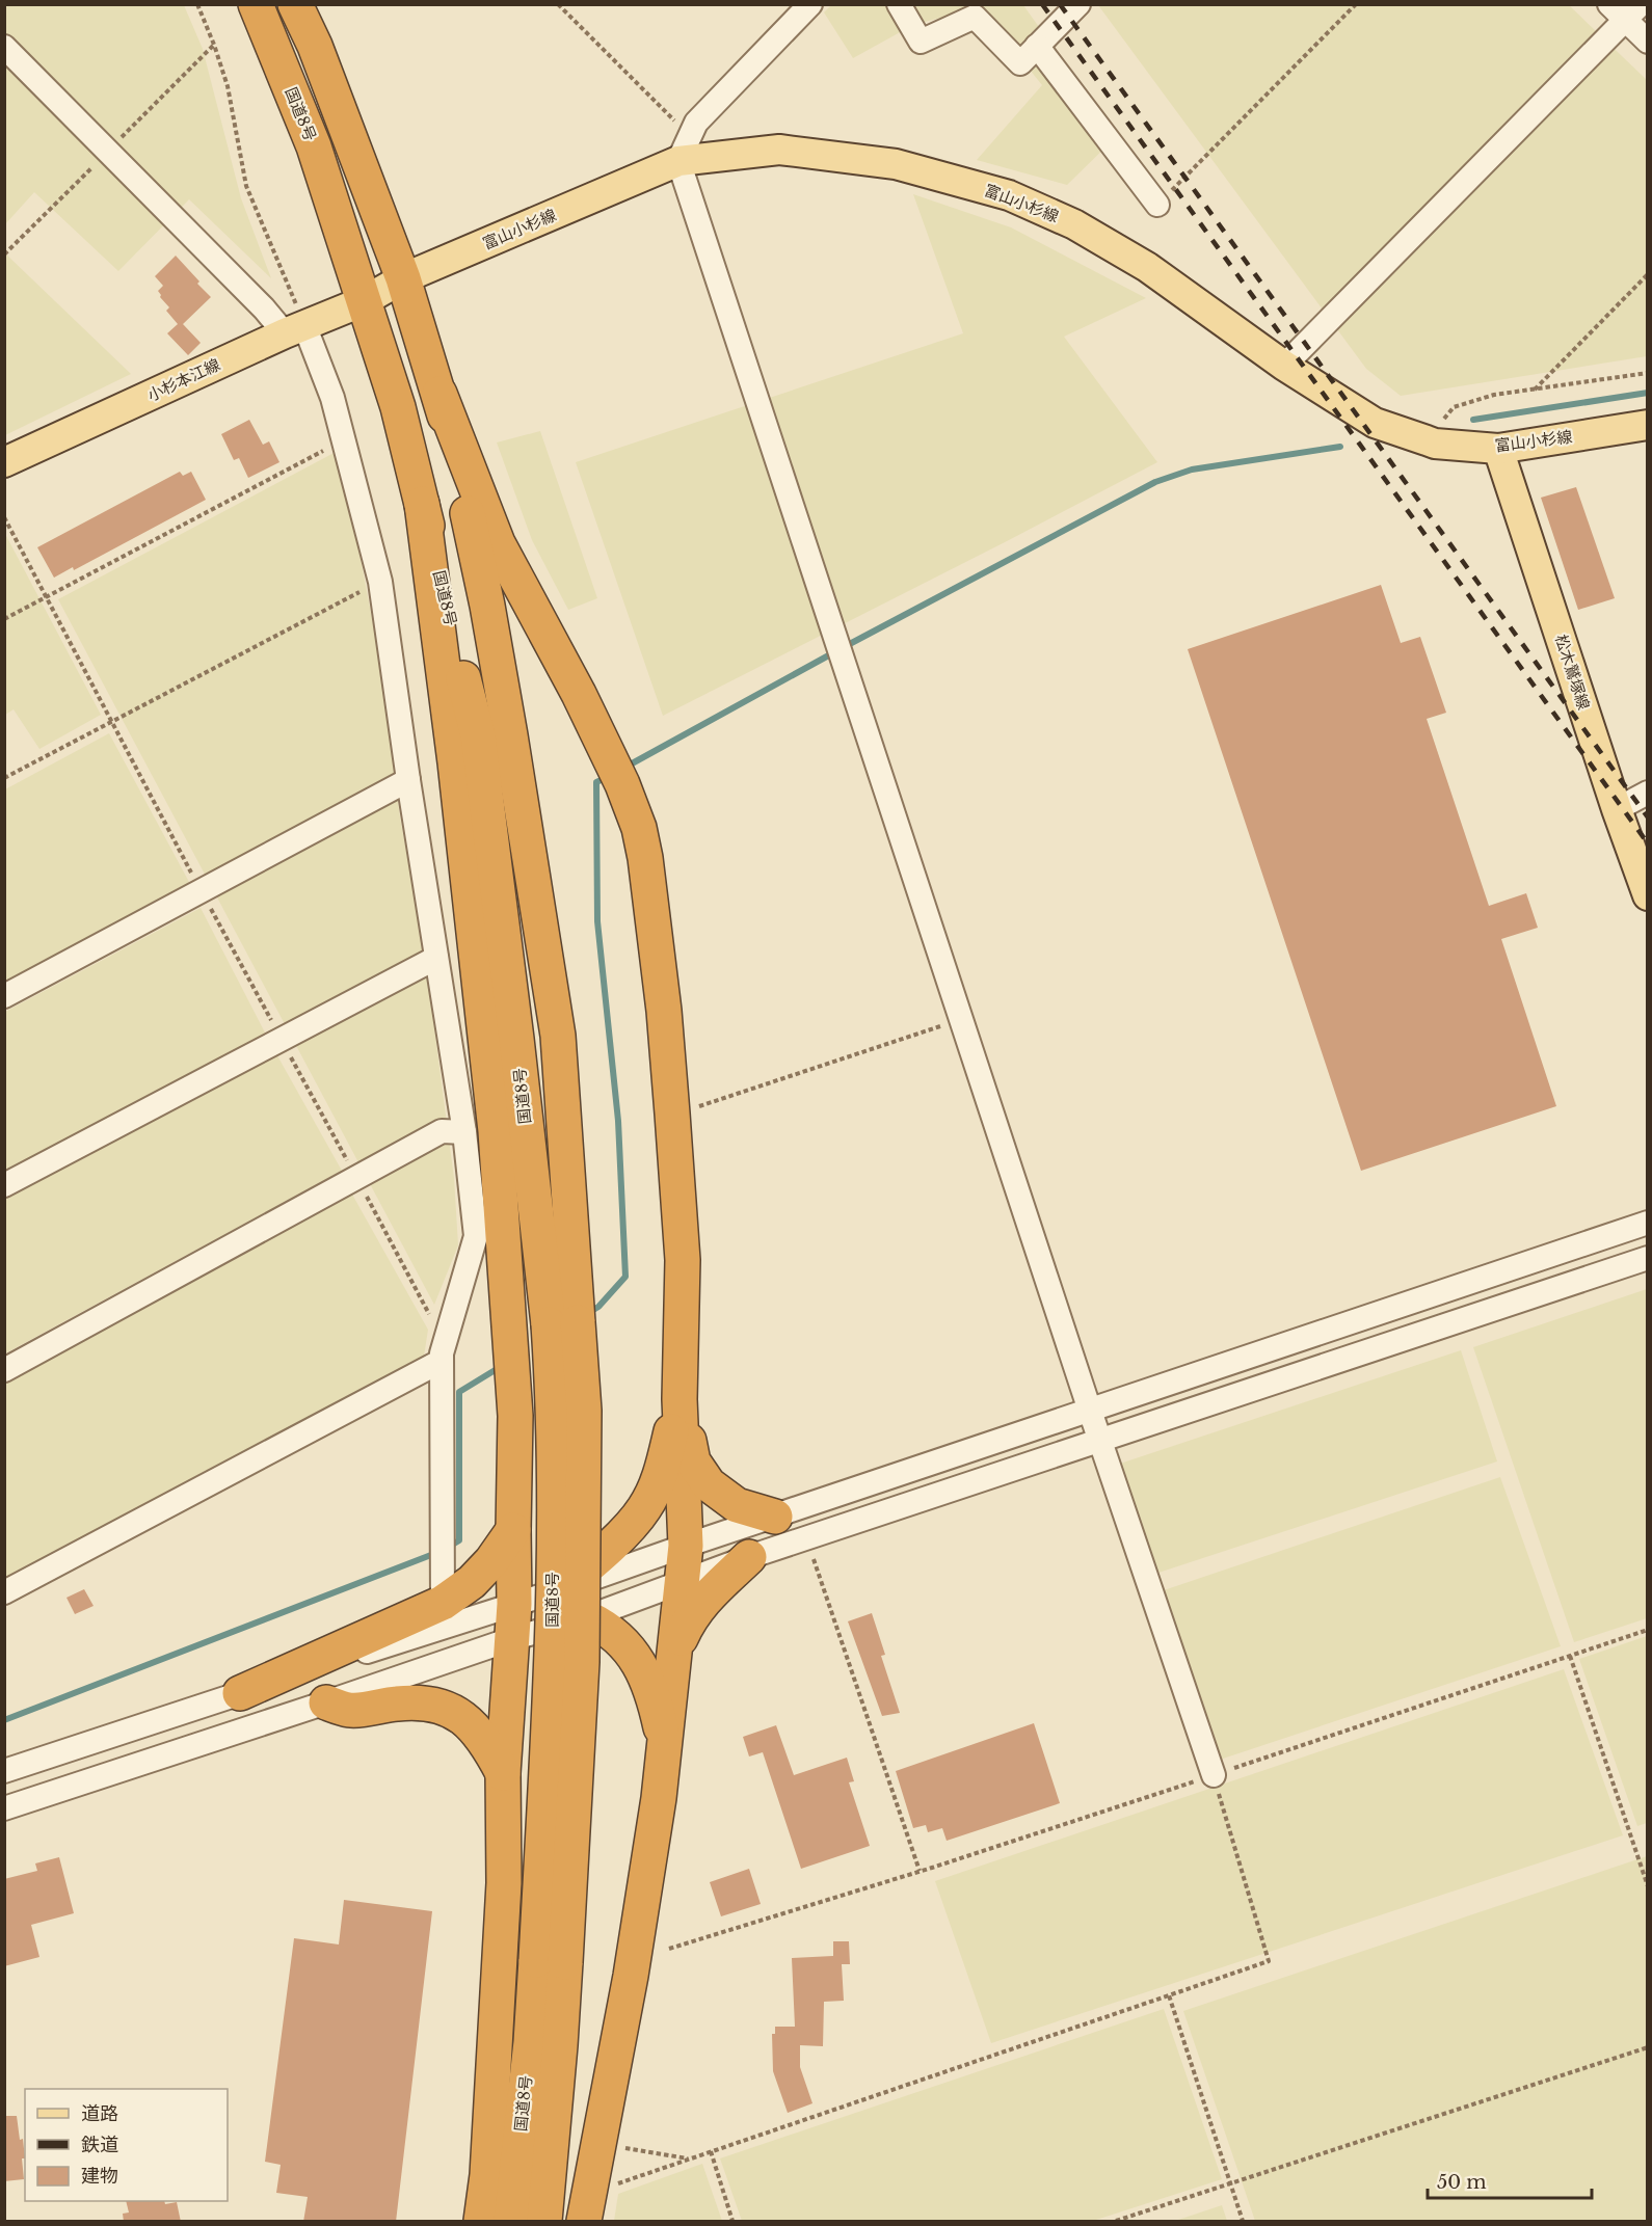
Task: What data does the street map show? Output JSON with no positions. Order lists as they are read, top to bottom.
{
  "streets": {
    "highway": ["国道8号"],
    "main road": ["富山小杉線", "小杉本江線", "松木鷲塚線"]
  },
  "crossings": [
    ["国道8号", "富山小杉線"],
    ["国道8号", "小杉本江線"],
    ["富山小杉線", "小杉本江線"],
    ["富山小杉線", "松木鷲塚線"]
  ],
  "legend": ["道路", "鉄道", "建物"],
  "scale_bar": "50 m"
}
